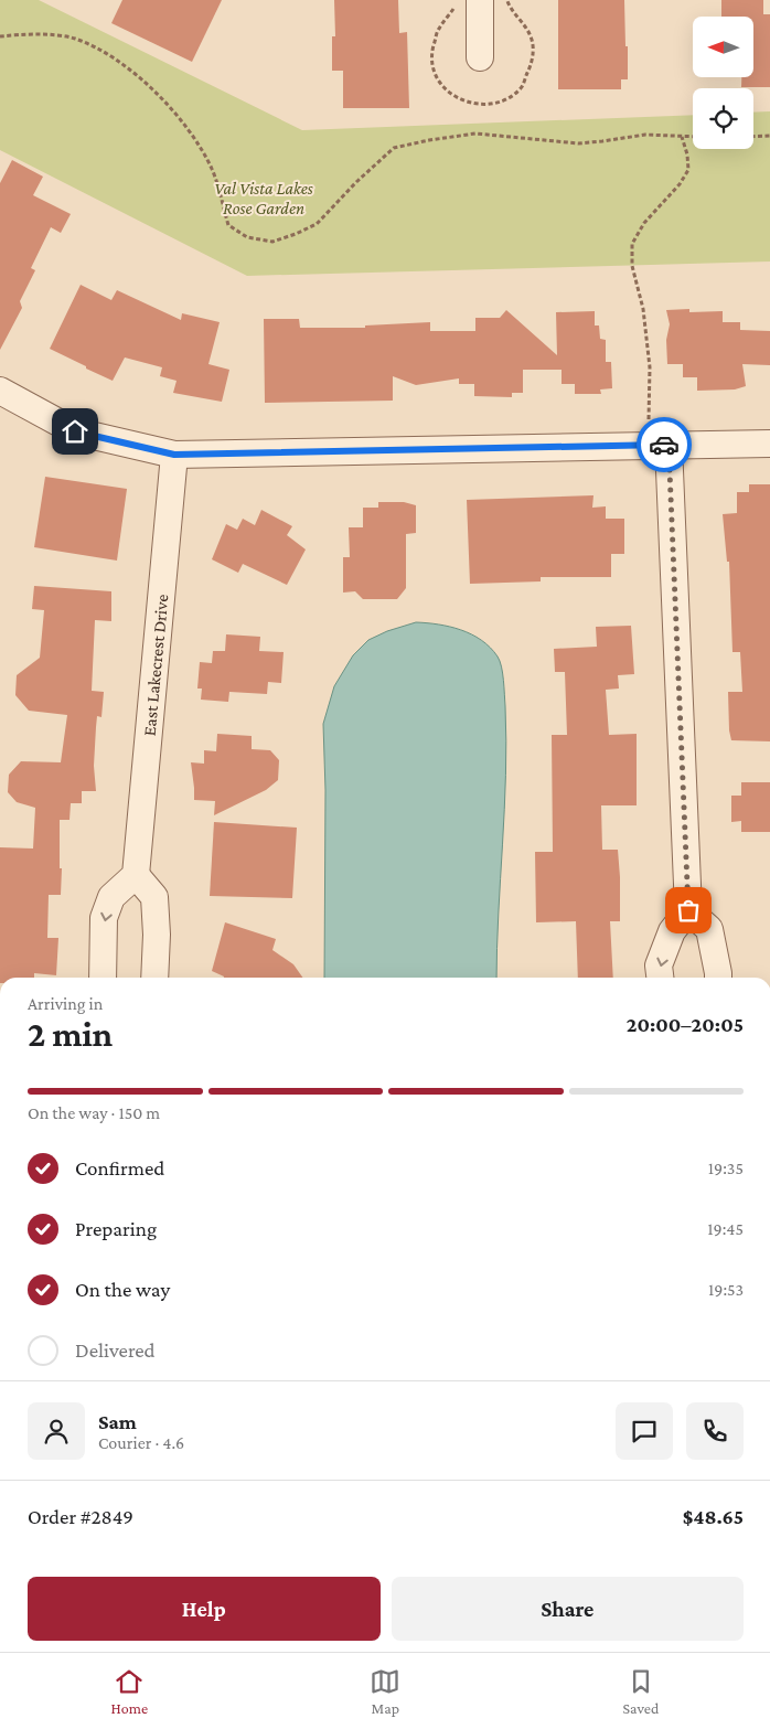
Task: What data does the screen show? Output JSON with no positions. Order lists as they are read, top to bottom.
{
  "streets": {
    "street": ["East Lakecrest Drive"]
  },
  "parks": ["Val Vista Lakes Rose Garden"],
  "north": "left",
  "page": {
    "heading": ["2 min", "Arriving in", "20:00–20:05"],
    "panel": [
      "Sam",
      "Courier · 4.6",
      "Order #2849",
      "$48.65"
    ],
    "bar": "On the way · 150 m",
    "list": [
      ["Confirmed", "19:35"],
      ["Preparing", "19:45"],
      ["On the way", "19:53"],
      "Delivered"
    ],
    "buttons": ["Help", "Share"],
    "tabs": ["Home", "Map", "Saved"]
  }
}
